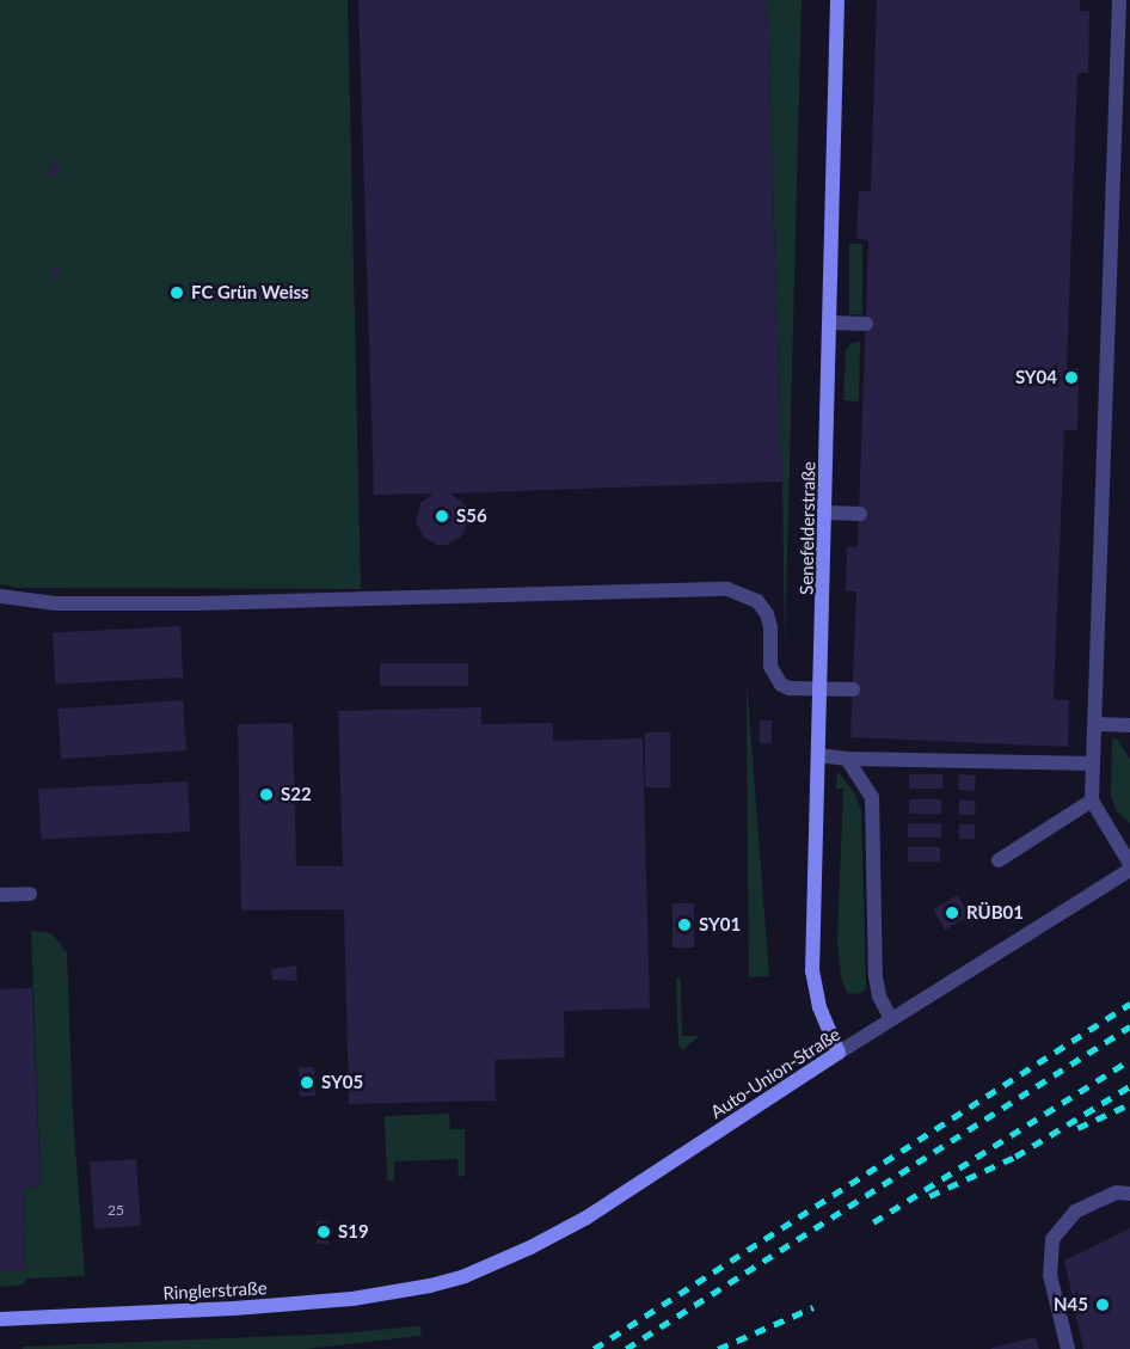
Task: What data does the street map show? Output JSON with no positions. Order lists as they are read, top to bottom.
{
  "streets": {
    "street": ["Senefelderstraße", "Auto-Union-Straße", "Ringlerstraße"]
  },
  "crossings": [
    ["Senefelderstraße", "Auto-Union-Straße"],
    ["Auto-Union-Straße", "Ringlerstraße"]
  ],
  "places": [
    "FC Grün Weiss",
    "SY04",
    "S56",
    "S22",
    "RÜB01",
    "SY01",
    "SY05",
    "S19",
    "N45"
  ],
  "house_numbers": ["25"]
}
